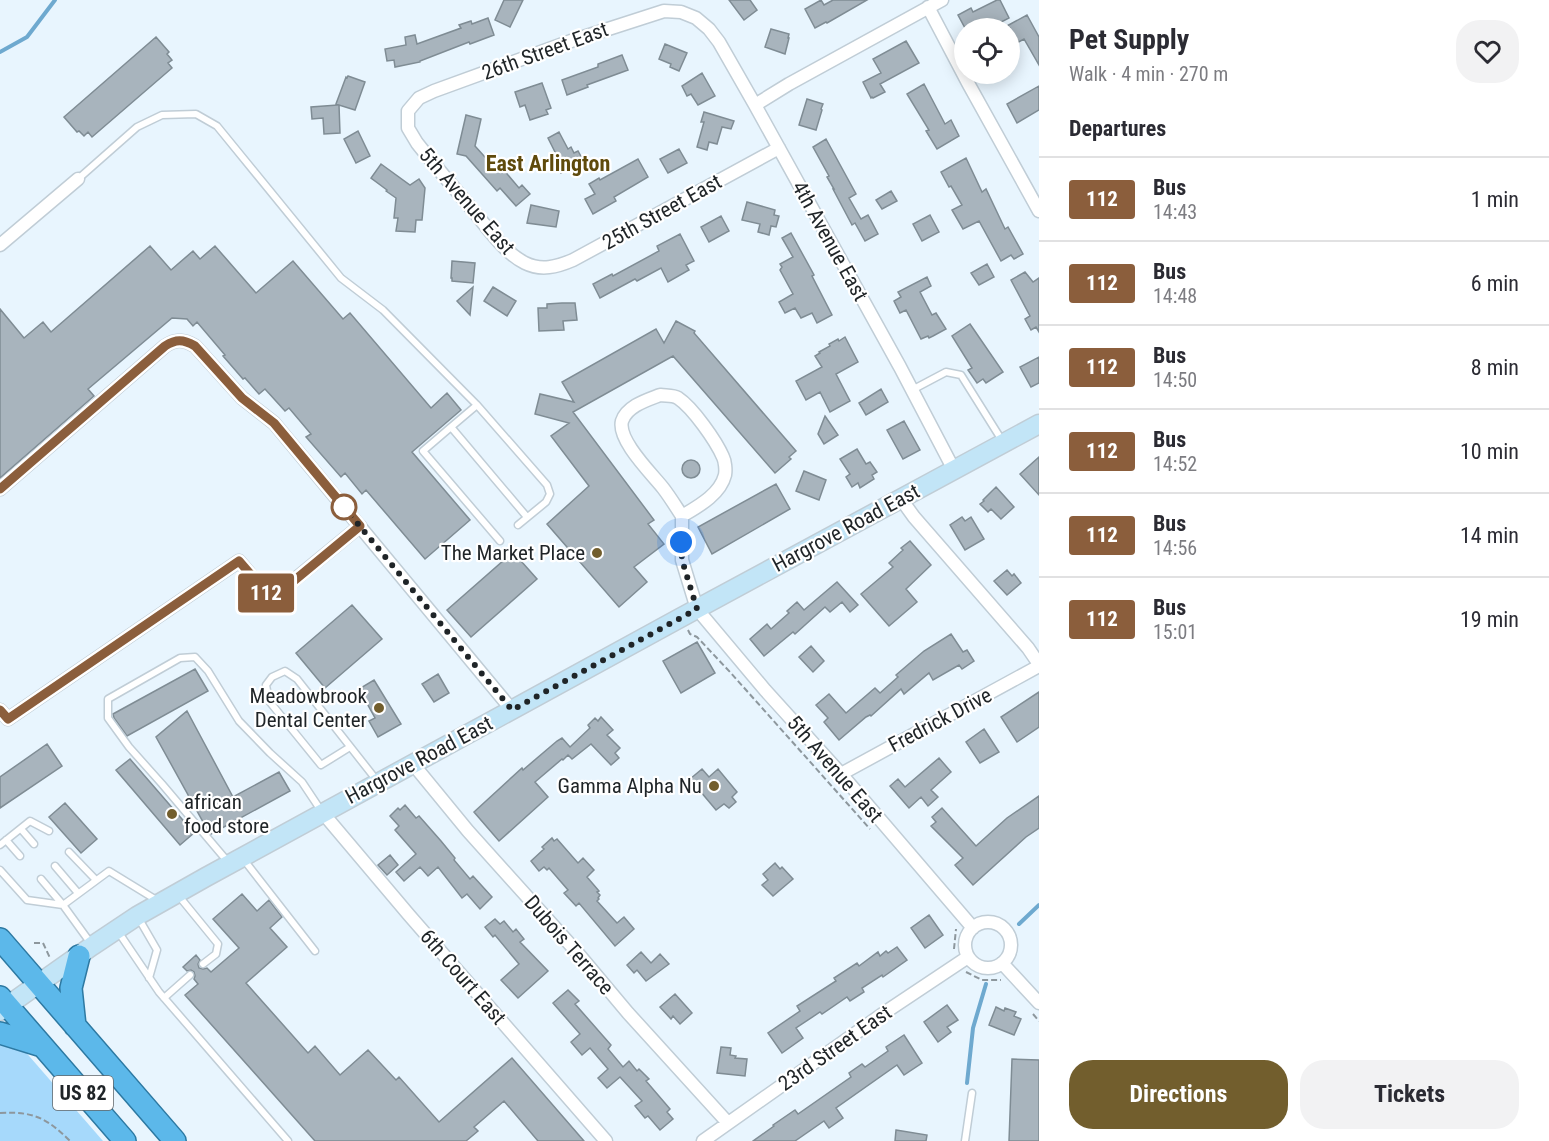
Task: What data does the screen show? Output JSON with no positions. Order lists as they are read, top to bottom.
{
  "streets": {
    "highway": ["US 82"],
    "main road": ["Hargrove Road East"],
    "street": [
      "26th Street East",
      "5th Avenue East",
      "25th Street East",
      "4th Avenue East",
      "Fredrick Drive",
      "Dubois Terrace",
      "6th Court East",
      "23rd Street East"
    ]
  },
  "crossings": [
    ["26th Street East", "5th Avenue East"],
    ["26th Street East", "4th Avenue East"],
    ["5th Avenue East", "25th Street East"],
    ["5th Avenue East", "Hargrove Road East"],
    ["5th Avenue East", "Fredrick Drive"],
    ["5th Avenue East", "23rd Street East"],
    ["25th Street East", "4th Avenue East"],
    ["4th Avenue East", "Hargrove Road East"],
    ["Hargrove Road East", "Dubois Terrace"],
    ["Hargrove Road East", "6th Court East"],
    ["Hargrove Road East", "US 82"],
    ["Dubois Terrace", "23rd Street East"]
  ],
  "districts": ["East Arlington"],
  "places": [
    "The Market Place",
    "Meadowbrook Dental Center",
    "Gamma Alpha Nu",
    "african food store"
  ],
  "lines": ["bus line 112"],
  "page": {
    "on_map": "112",
    "heading": [
      ["Pet Supply", "Walk · 4 min · 270 m"],
      "Departures"
    ],
    "list": [
      {
        "mark": "112",
        "name": "Bus",
        "note": "14:43",
        "value": "1 min"
      },
      {
        "mark": "112",
        "name": "Bus",
        "note": "14:48",
        "value": "6 min"
      },
      {
        "mark": "112",
        "name": "Bus",
        "note": "14:50",
        "value": "8 min"
      },
      {
        "mark": "112",
        "name": "Bus",
        "note": "14:52",
        "value": "10 min"
      },
      {
        "mark": "112",
        "name": "Bus",
        "note": "14:56",
        "value": "14 min"
      },
      {
        "mark": "112",
        "name": "Bus",
        "note": "15:01",
        "value": "19 min"
      }
    ],
    "buttons": ["Directions", "Tickets"]
  }
}
